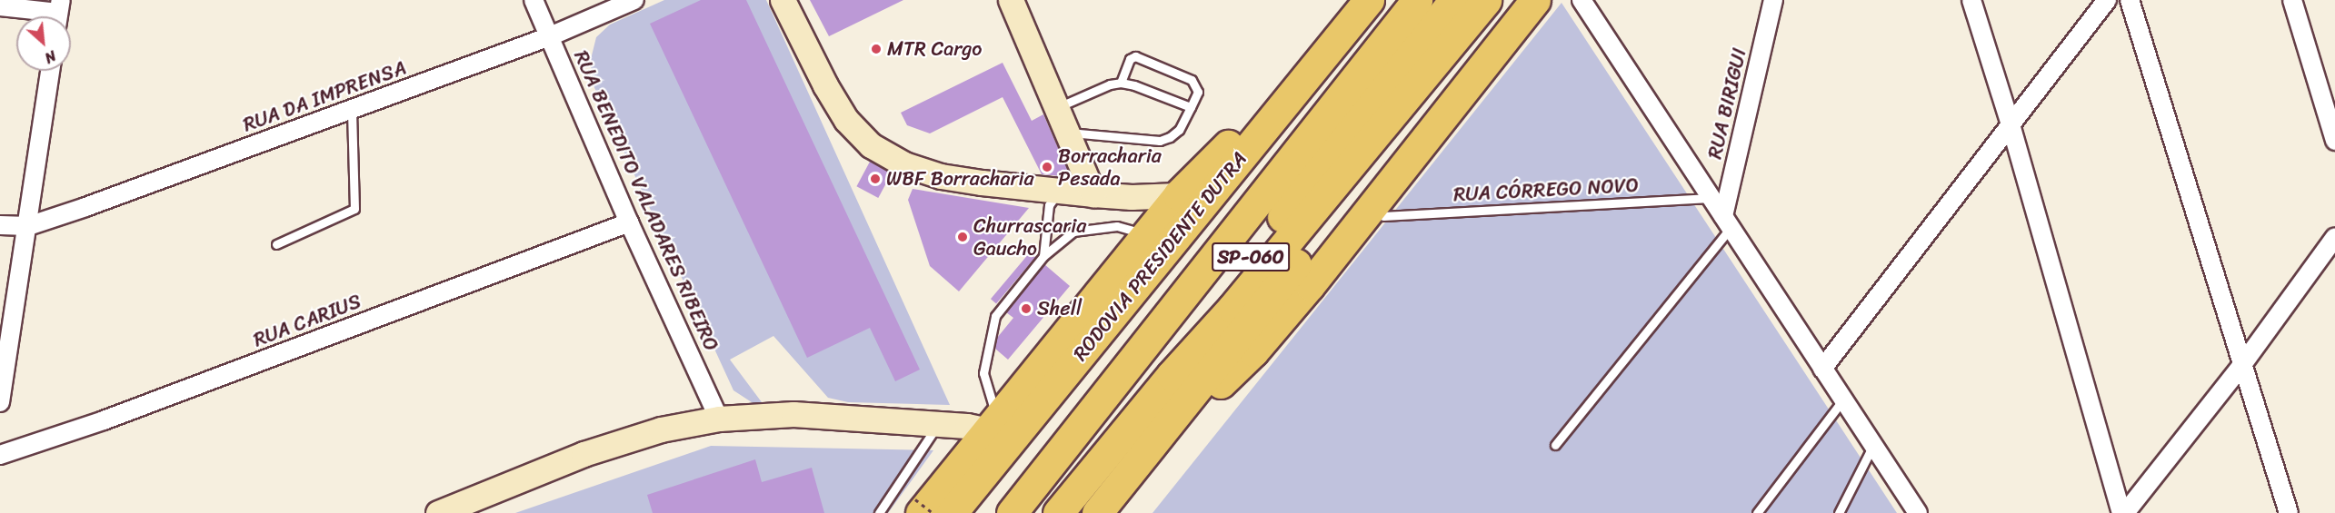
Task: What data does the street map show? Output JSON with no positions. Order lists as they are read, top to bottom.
{
  "streets": {
    "highway": ["RODOVIA PRESIDENTE DUTRA", "SP-060"],
    "street": [
      "RUA DA IMPRENSA",
      "RUA BIRIGUI",
      "RUA BENEDITO VALADARES RIBEIRO",
      "RUA CARIUS"
    ],
    "lane": ["RUA CÓRREGO NOVO"]
  },
  "crossings": [
    ["RUA DA IMPRENSA", "RUA BENEDITO VALADARES RIBEIRO"],
    ["RUA BENEDITO VALADARES RIBEIRO", "RUA CARIUS"]
  ],
  "places": [
    "MTR Cargo",
    "Borracharia Pesada",
    "WBF Borracharia",
    "Churrascaria Gaucho",
    "Shell"
  ],
  "north": "bottom right"
}
